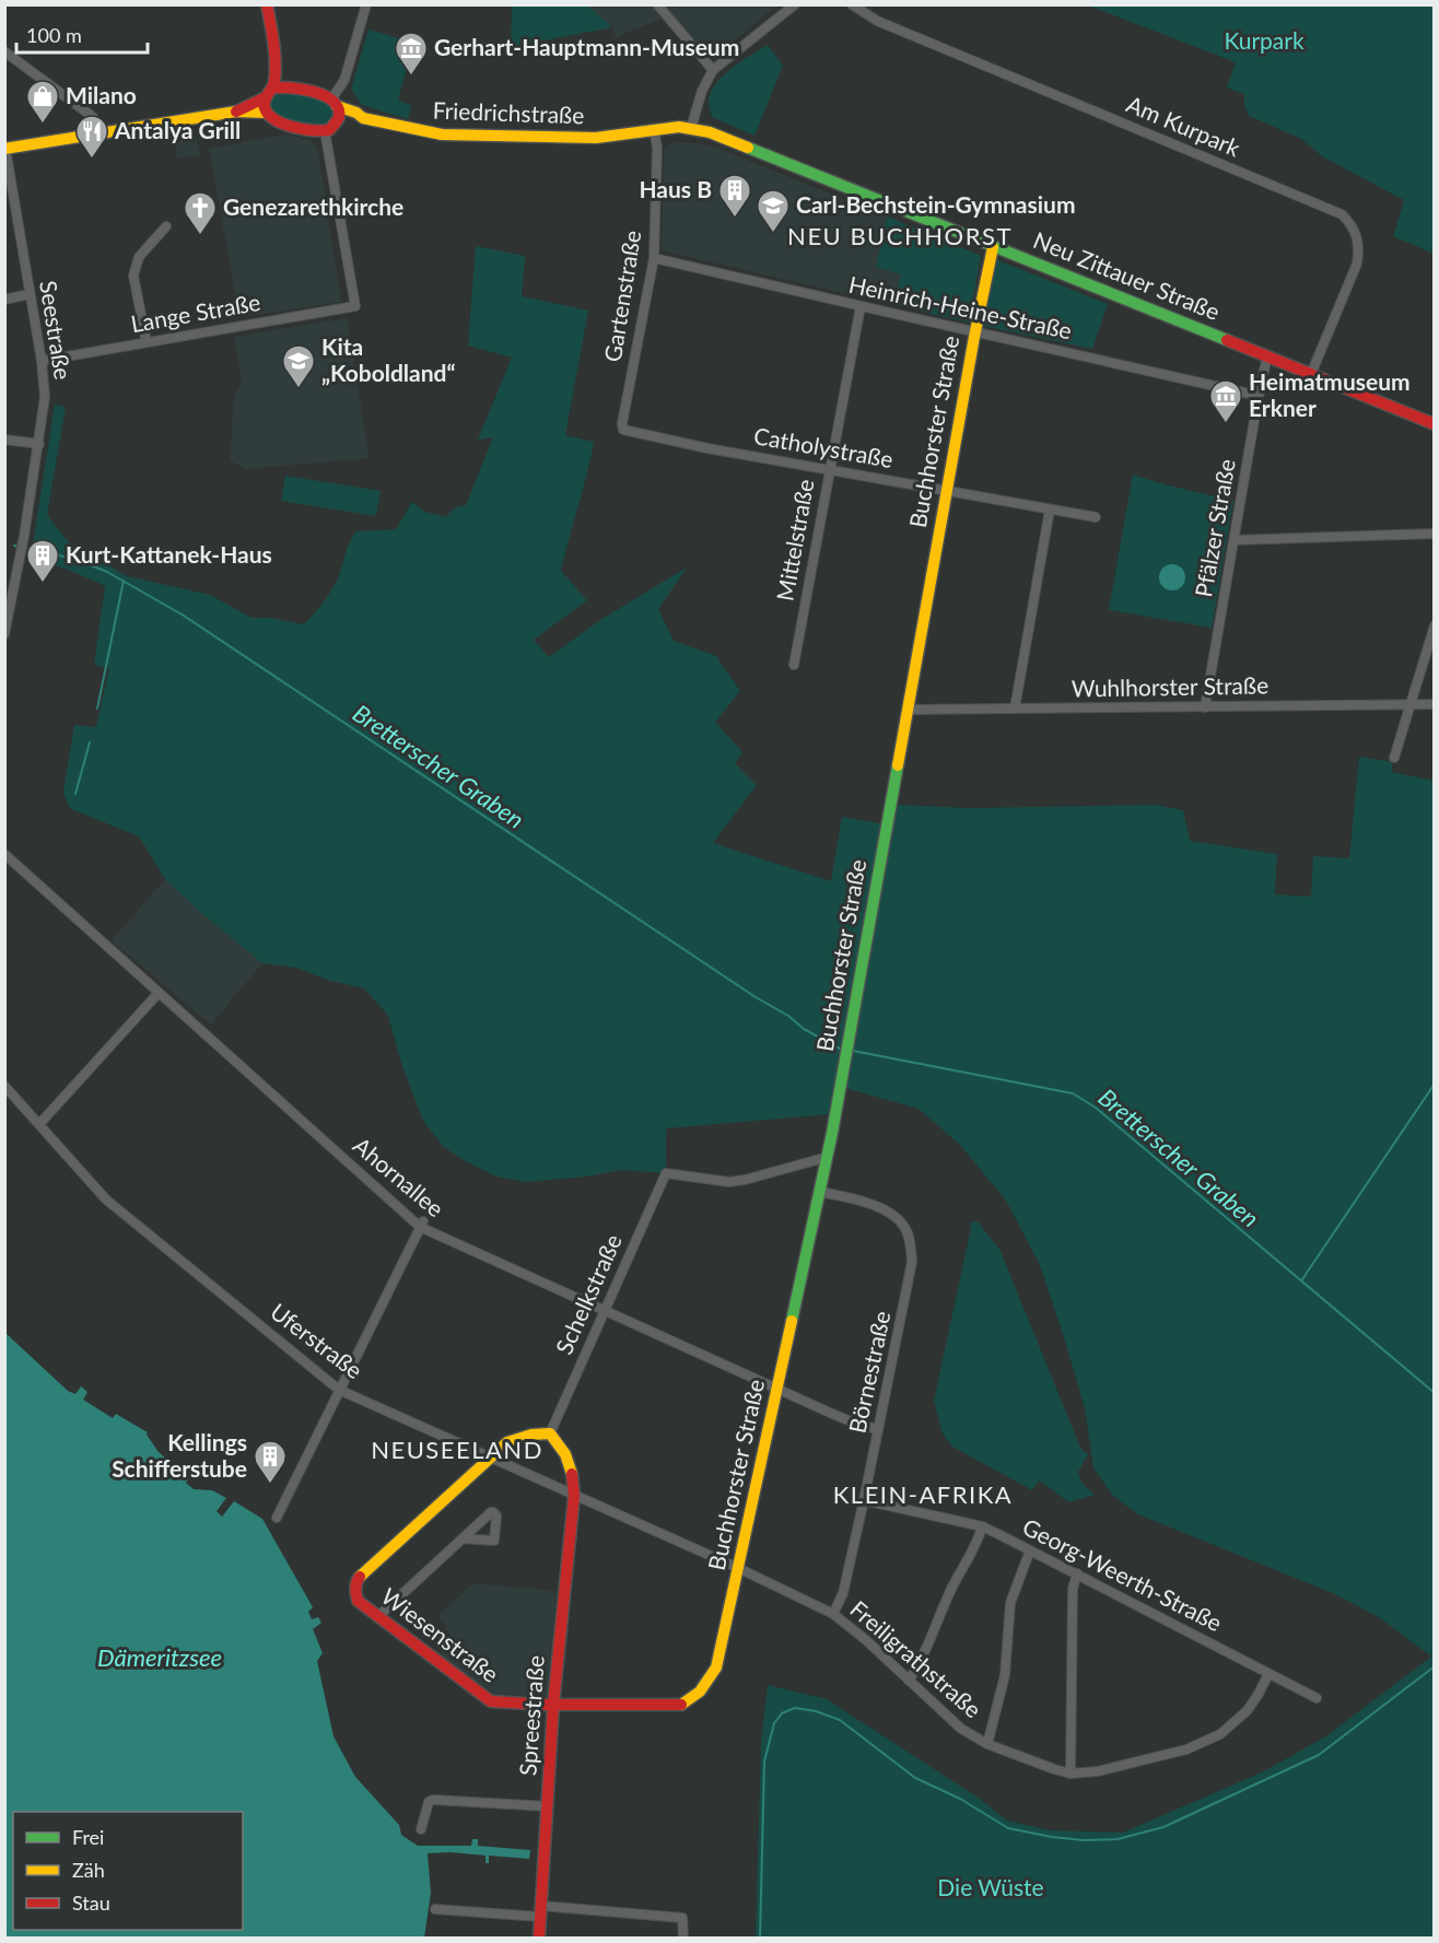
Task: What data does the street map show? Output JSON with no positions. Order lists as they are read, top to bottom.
{
  "streets": {
    "street": [
      "Friedrichstraße",
      "Am Kurpark",
      "Neu Zittauer Straße",
      "Gartenstraße",
      "Heinrich-Heine-Straße",
      "Lange Straße",
      "Seestraße",
      "Buchhorster Straße",
      "Catholystraße",
      "Pfälzer Straße",
      "Mittelstraße",
      "Wuhlhorster Straße",
      "Ahornallee",
      "Schelkstraße",
      "Uferstraße",
      "Börnestraße",
      "Georg-Weerth-Straße",
      "Wiesenstraße",
      "Freiligrathstraße",
      "Spreestraße"
    ]
  },
  "crossings": [
    ["Friedrichstraße", "Neu Zittauer Straße"],
    ["Friedrichstraße", "Gartenstraße"],
    ["Am Kurpark", "Neu Zittauer Straße"],
    ["Neu Zittauer Straße", "Gartenstraße"],
    ["Neu Zittauer Straße", "Buchhorster Straße"],
    ["Neu Zittauer Straße", "Pfälzer Straße"],
    ["Gartenstraße", "Heinrich-Heine-Straße"],
    ["Gartenstraße", "Catholystraße"],
    ["Heinrich-Heine-Straße", "Buchhorster Straße"],
    ["Heinrich-Heine-Straße", "Pfälzer Straße"],
    ["Heinrich-Heine-Straße", "Mittelstraße"],
    ["Lange Straße", "Seestraße"],
    ["Buchhorster Straße", "Catholystraße"],
    ["Buchhorster Straße", "Wuhlhorster Straße"],
    ["Buchhorster Straße", "Ahornallee"],
    ["Buchhorster Straße", "Schelkstraße"],
    ["Buchhorster Straße", "Uferstraße"],
    ["Buchhorster Straße", "Börnestraße"],
    ["Buchhorster Straße", "Wiesenstraße"],
    ["Buchhorster Straße", "Freiligrathstraße"],
    ["Catholystraße", "Mittelstraße"],
    ["Pfälzer Straße", "Wuhlhorster Straße"],
    ["Ahornallee", "Schelkstraße"],
    ["Ahornallee", "Börnestraße"],
    ["Uferstraße", "Wiesenstraße"],
    ["Uferstraße", "Freiligrathstraße"],
    ["Uferstraße", "Spreestraße"],
    ["Börnestraße", "Georg-Weerth-Straße"],
    ["Börnestraße", "Freiligrathstraße"],
    ["Georg-Weerth-Straße", "Freiligrathstraße"],
    ["Wiesenstraße", "Spreestraße"]
  ],
  "districts": ["NEU BUCHHORST", "NEUSEELAND", "KLEIN-AFRIKA"],
  "water": ["Bretterscher Graben", "Dämeritzsee"],
  "parks": ["Kurpark", "Die Wüste"],
  "places": {
    "museum": ["Gerhart-Hauptmann-Museum", "Heimatmuseum Erkner"],
    "shop": ["Milano"],
    "restaurant": ["Antalya Grill"],
    "building": ["Haus B", "Kurt-Kattanek-Haus", "Kellings Schifferstube"],
    "school or university": ["Carl-Bechstein-Gymnasium", "Kita „Koboldland“"],
    "church": ["Genezarethkirche"]
  },
  "legend": ["Frei", "Zäh", "Stau"],
  "scale_bar": "100 m"
}
